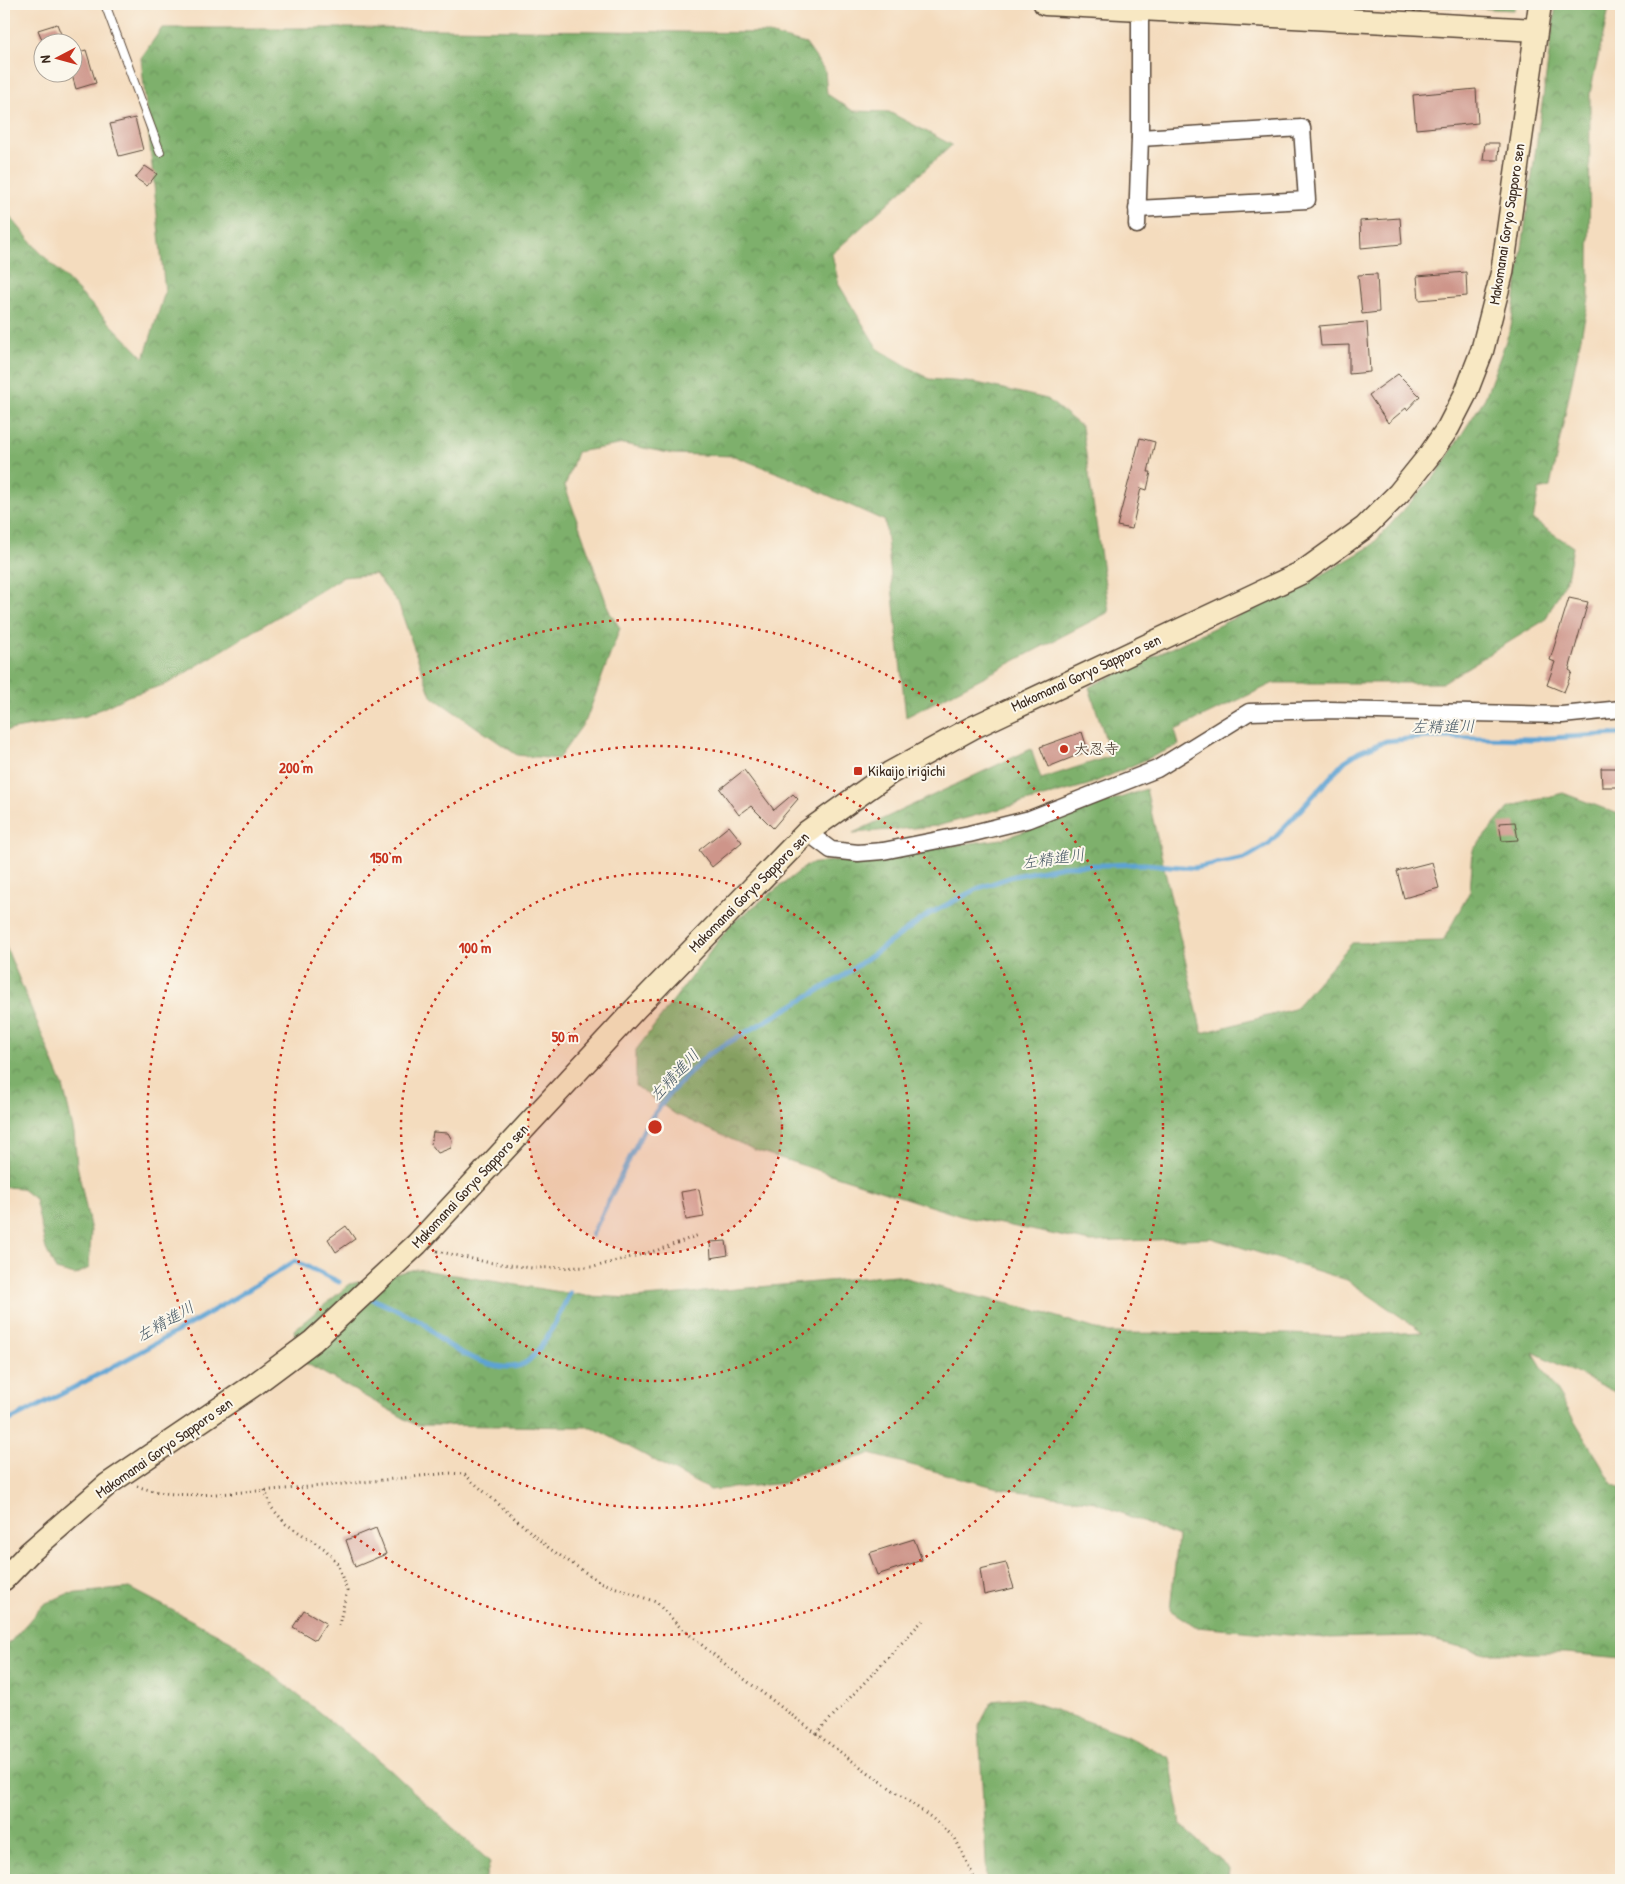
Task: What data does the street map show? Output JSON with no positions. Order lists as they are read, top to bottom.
{
  "streets": {
    "main road": ["Makomanai Goryo Sapporo sen"]
  },
  "water": ["左精進川"],
  "places": {
    "other": ["大忍寺"],
    "transit": ["Kikaijo irigichi"]
  },
  "north": "left",
  "rings": [
    "200 m",
    "150 m",
    "100 m",
    "50 m"
  ]
}
